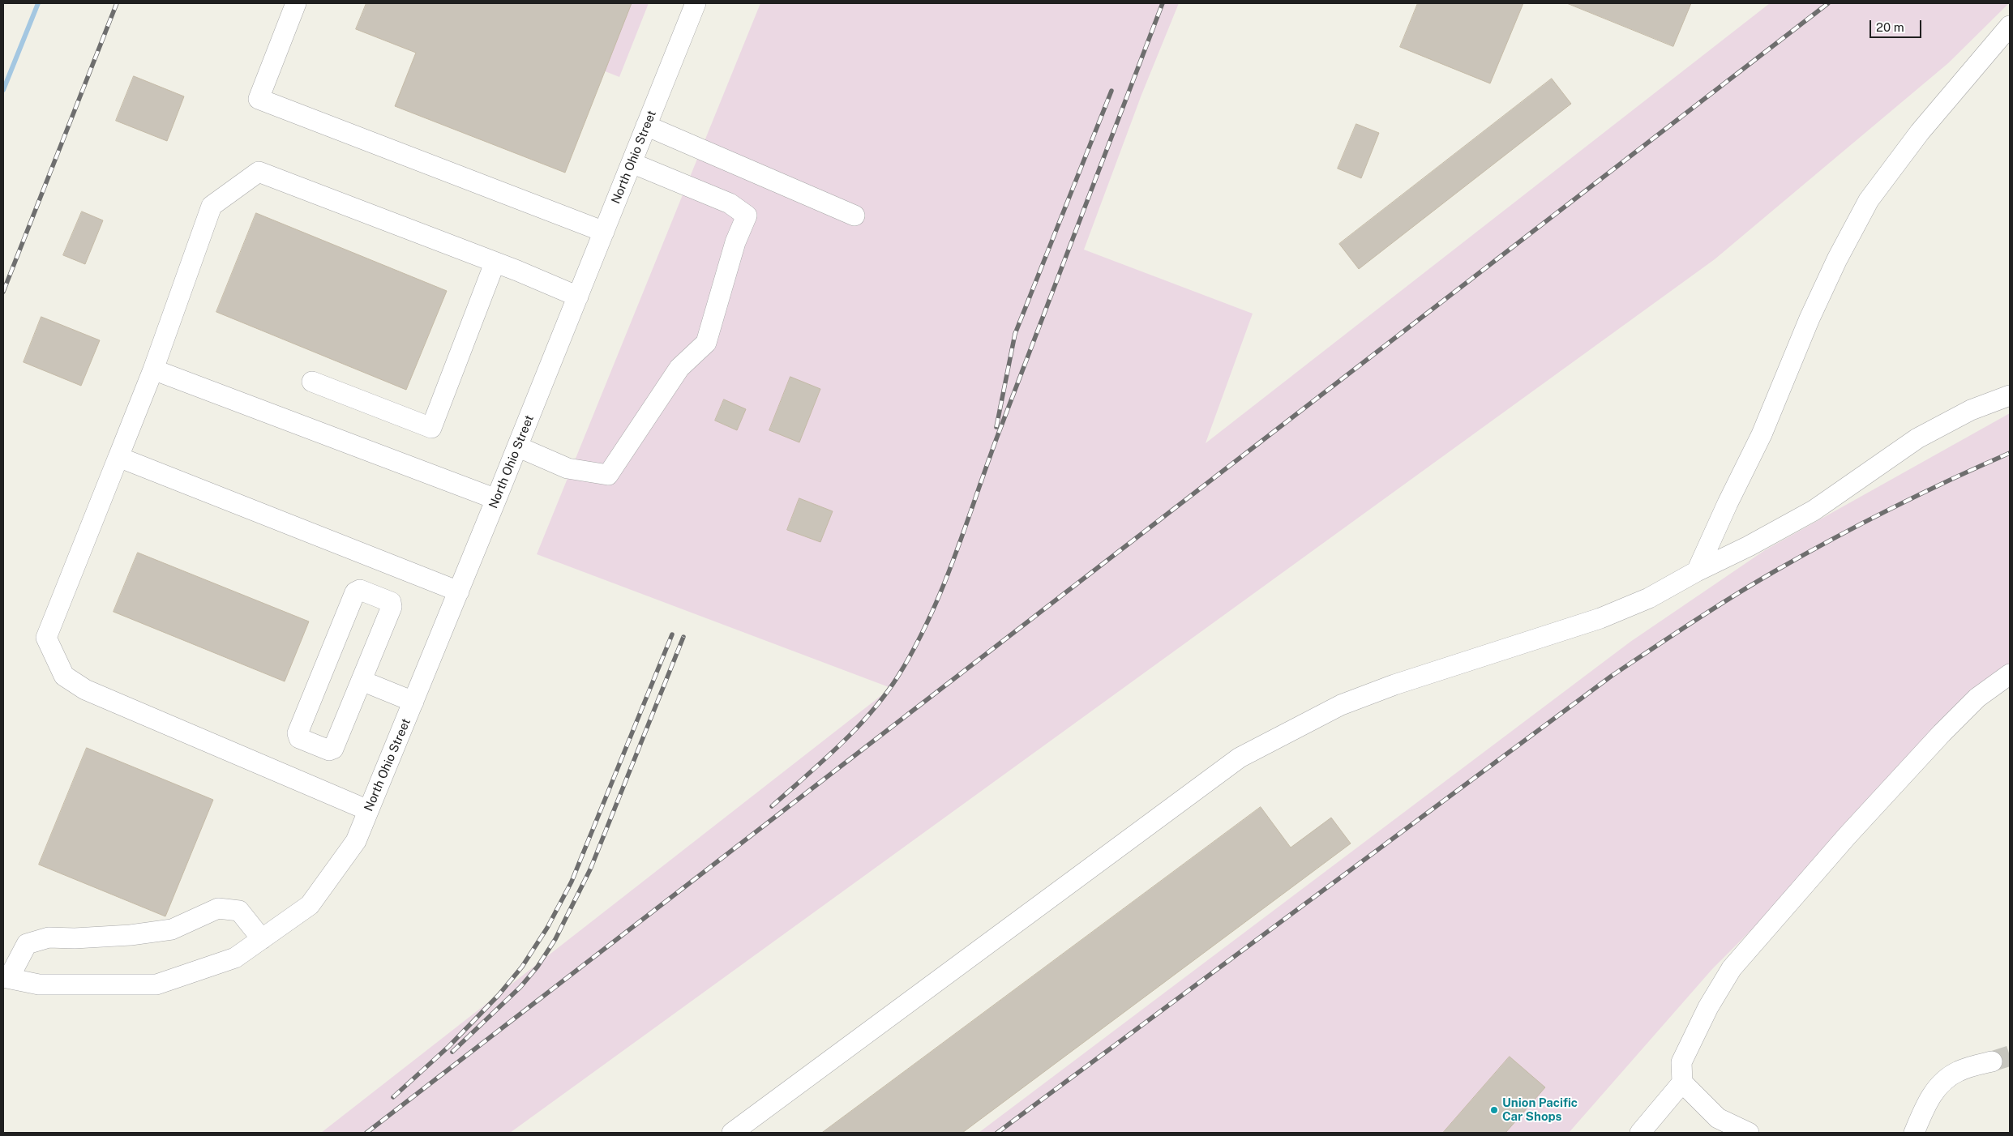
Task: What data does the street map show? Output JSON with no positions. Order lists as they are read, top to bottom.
{
  "streets": {
    "street": ["North Ohio Street"]
  },
  "places": ["Union Pacific Car Shops"],
  "scale_bar": "20 m"
}
